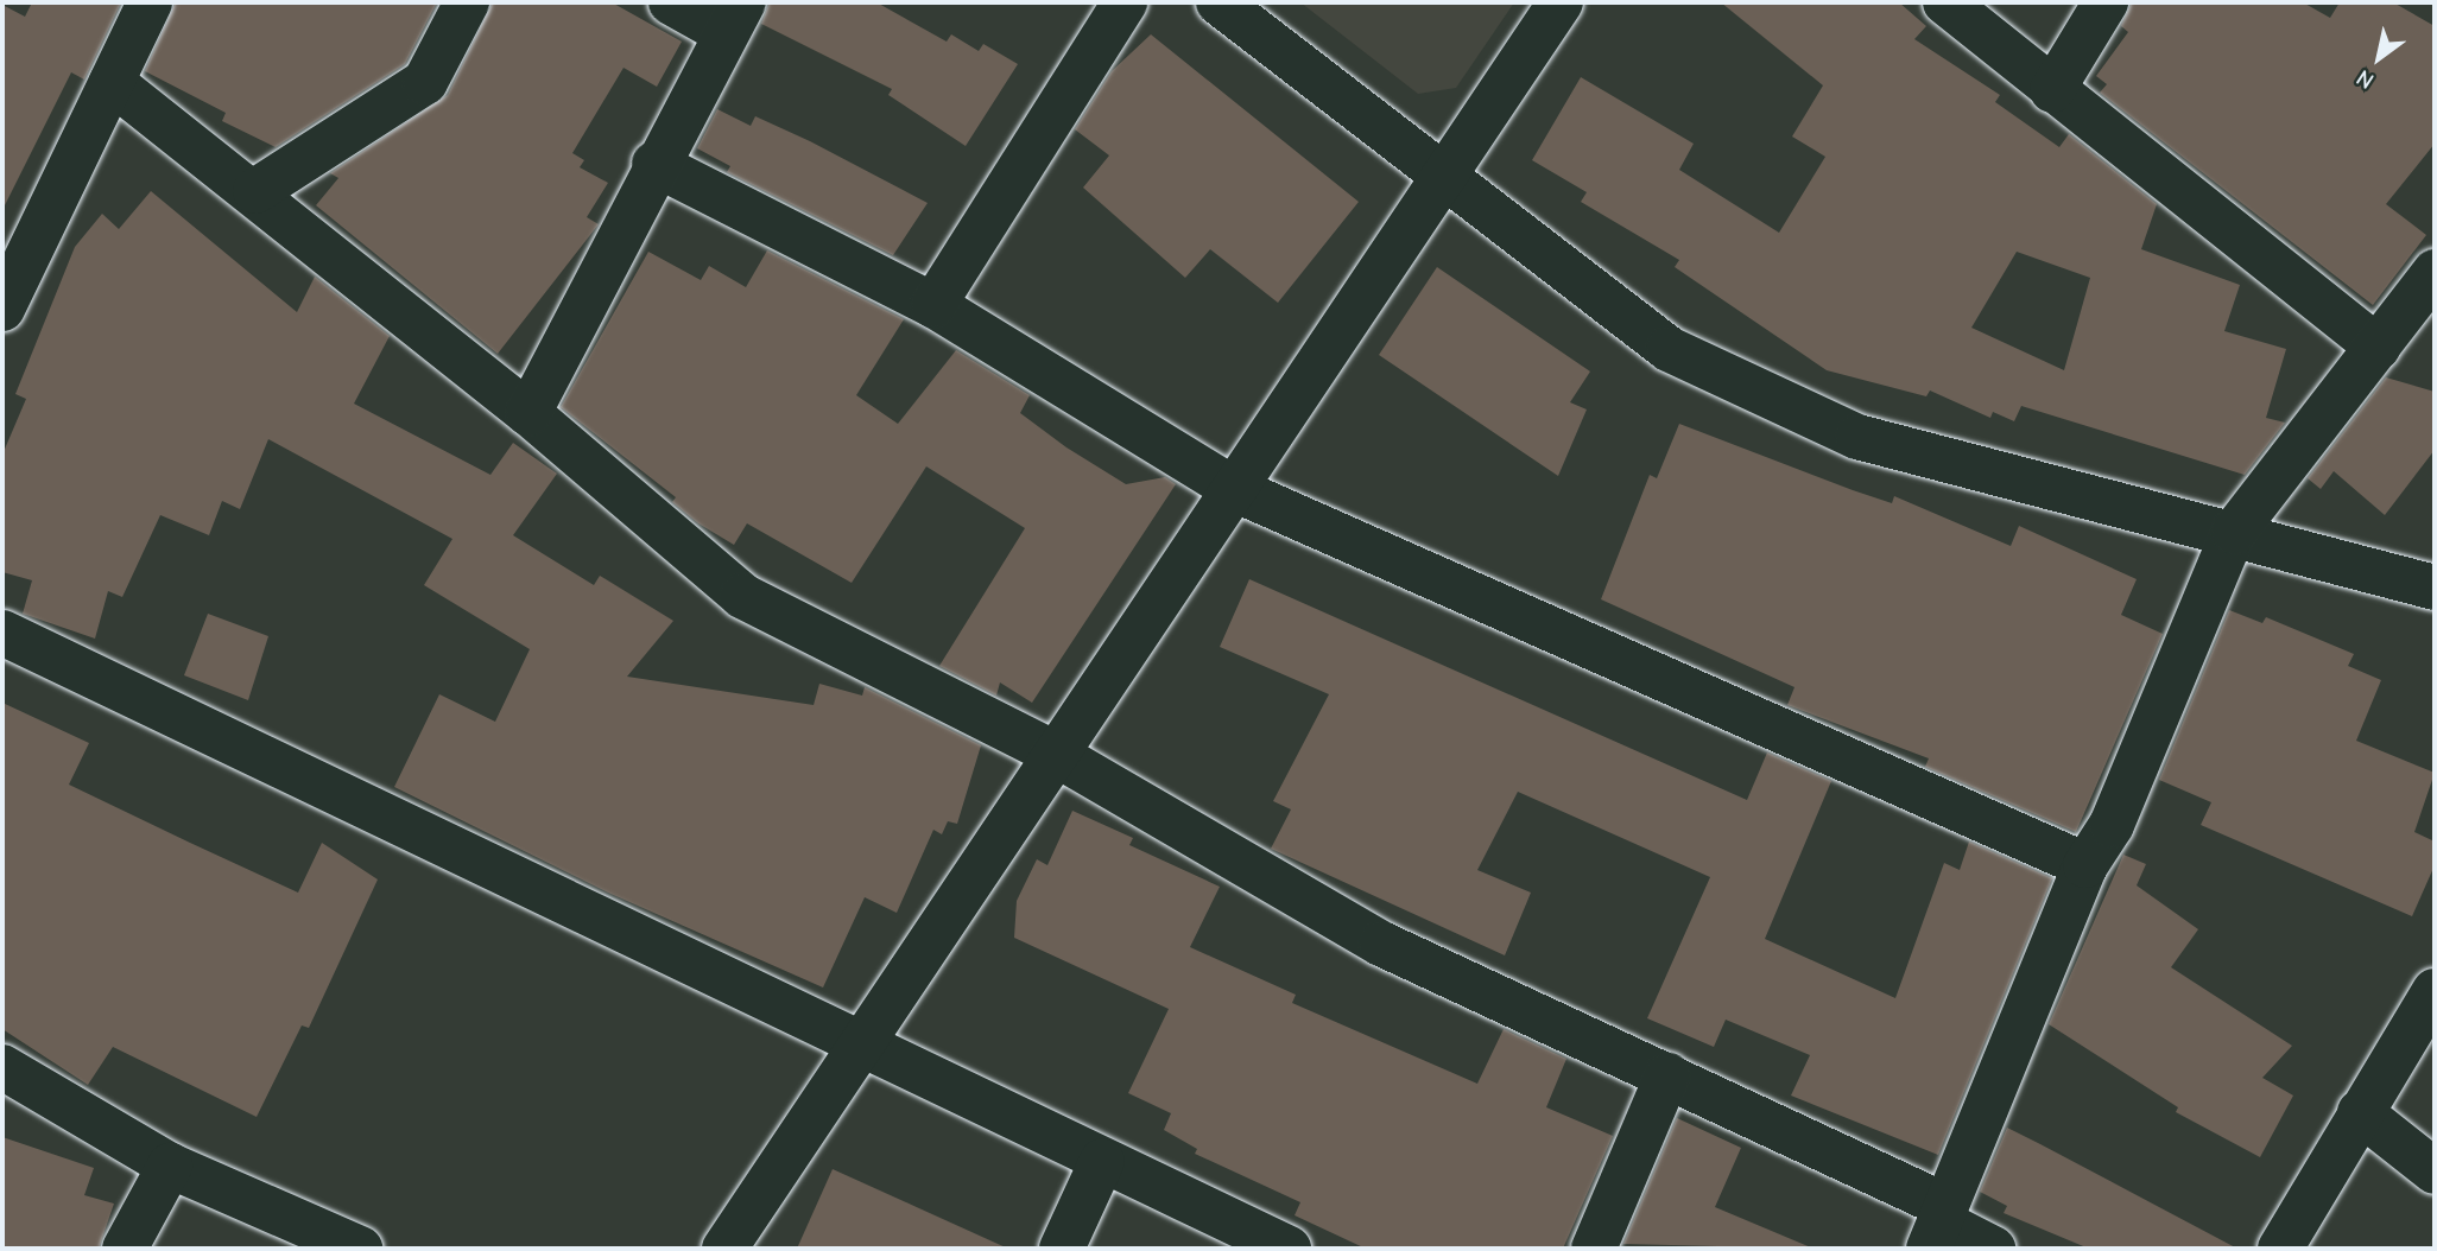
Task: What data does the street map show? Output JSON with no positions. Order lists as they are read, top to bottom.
{
  "north": "bottom left"
}
